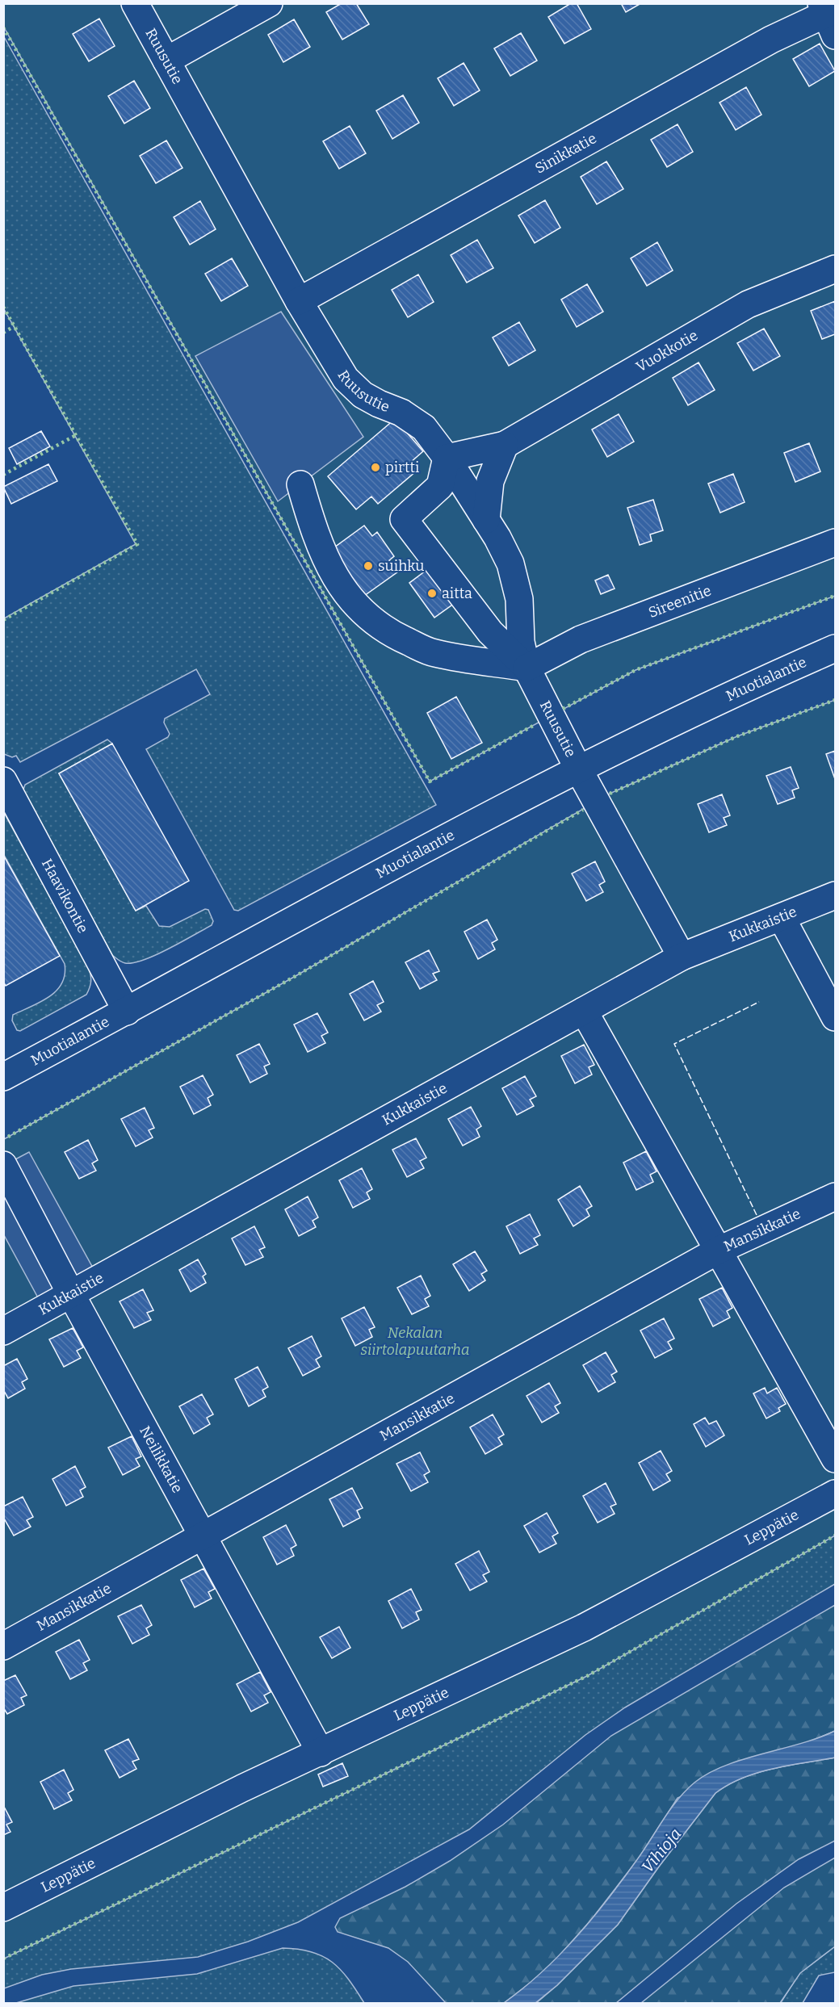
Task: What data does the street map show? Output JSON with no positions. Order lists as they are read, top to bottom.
{
  "streets": {
    "street": [
      "Ruusutie",
      "Sinikkatie",
      "Vuokkotie",
      "Sireenitie",
      "Muotialantie",
      "Haavikontie",
      "Kukkaistie",
      "Mansikkatie",
      "Neilikkatie",
      "Leppätie"
    ]
  },
  "crossings": [
    ["Ruusutie", "Sinikkatie"],
    ["Ruusutie", "Vuokkotie"],
    ["Ruusutie", "Sireenitie"],
    ["Ruusutie", "Muotialantie"],
    ["Ruusutie", "Kukkaistie"],
    ["Muotialantie", "Haavikontie"],
    ["Kukkaistie", "Neilikkatie"],
    ["Mansikkatie", "Neilikkatie"],
    ["Neilikkatie", "Leppätie"]
  ],
  "water": ["Vihioja"],
  "parks": ["Nekalan siirtolapuutarha"],
  "places": ["pirtti", "suihku", "aitta"]
}
